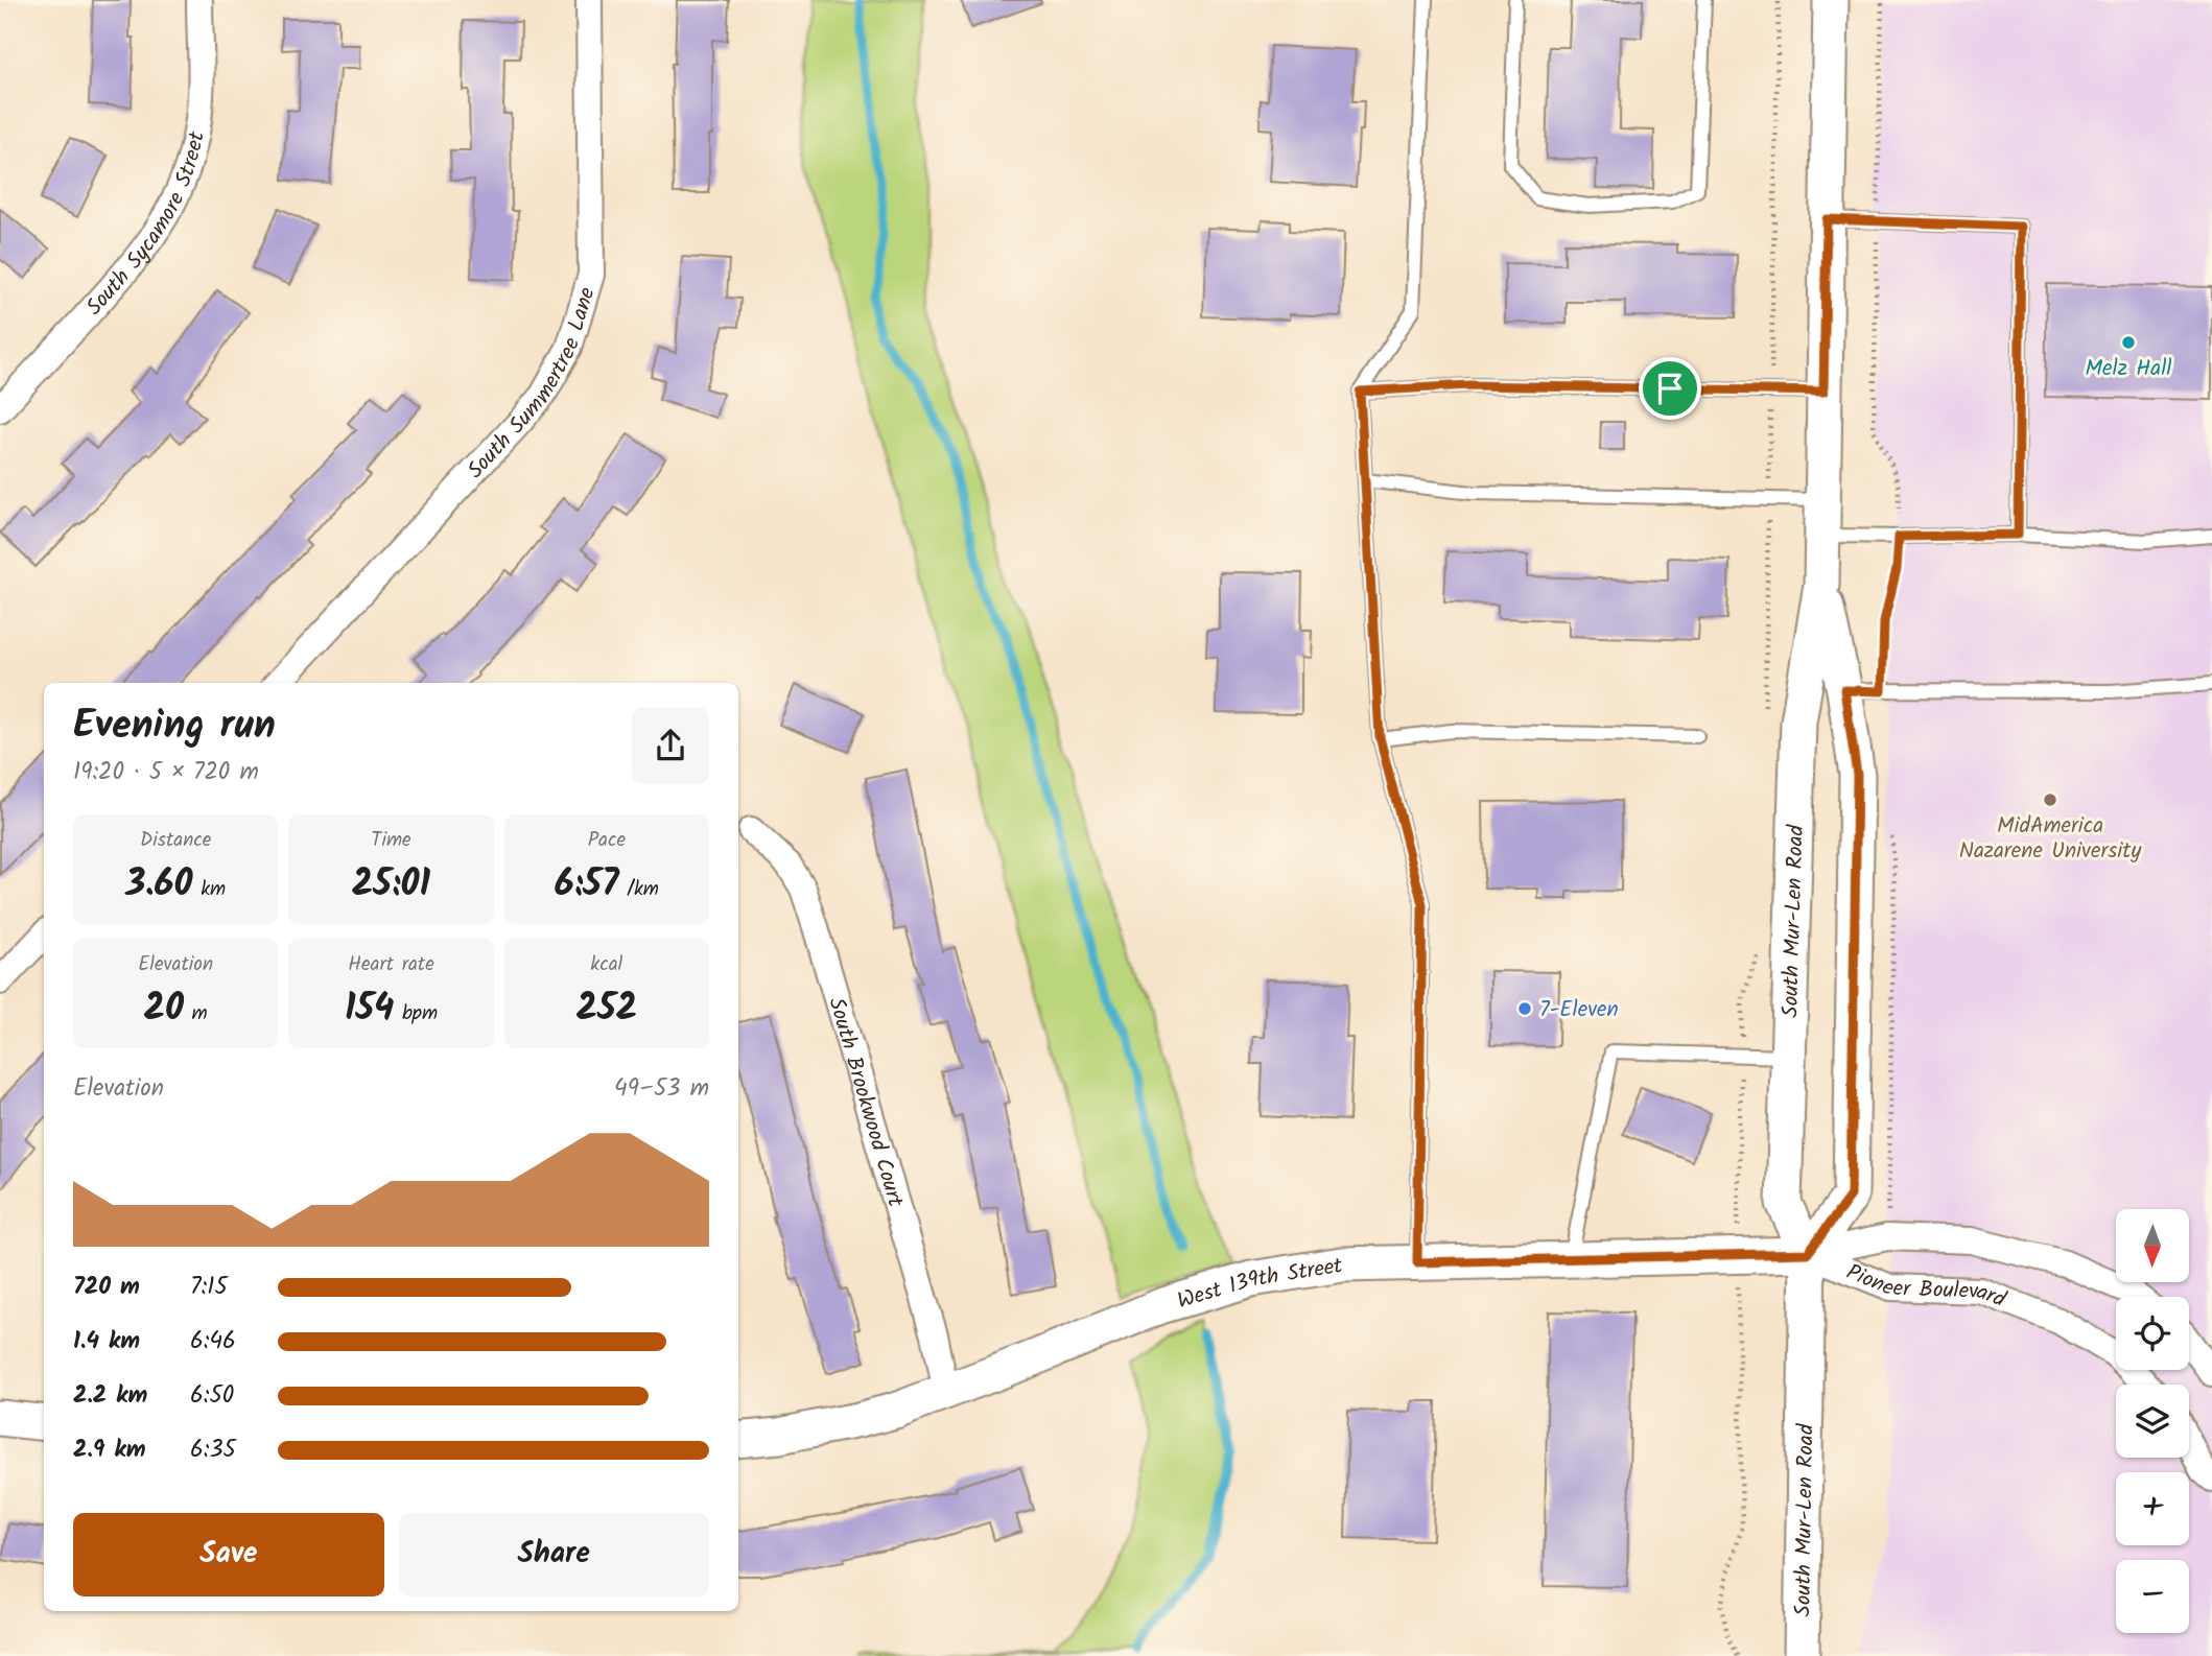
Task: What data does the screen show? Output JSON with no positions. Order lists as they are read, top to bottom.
{
  "streets": {
    "main road": ["South Mur-Len Road", "West 139th Street"],
    "street": [
      "South Sycamore Street",
      "South Summertree Lane",
      "South Brookwood Court",
      "Pioneer Boulevard"
    ]
  },
  "crossings": [
    ["South Mur-Len Road", "West 139th Street"],
    ["South Mur-Len Road", "Pioneer Boulevard"],
    ["South Brookwood Court", "West 139th Street"],
    ["West 139th Street", "Pioneer Boulevard"]
  ],
  "places": ["Melz Hall", "MidAmerica Nazarene University", "7-Eleven"],
  "north": "bottom",
  "page": {
    "heading": ["Evening run", "19:20 · 5 × 720 m"],
    "stats": [
      ["Distance", "3.60 km"],
      ["Time", "25:01"],
      ["Pace", "6:57 /km"],
      ["Elevation", "20 m"],
      ["Heart rate", "154 bpm"],
      ["kcal", "252"]
    ],
    "chart": ["Elevation", "49–53 m"],
    "map_buttons": ["+", "−"],
    "list": [
      {
        "name": "720 m",
        "note": "7:15"
      },
      {
        "name": "1.4 km",
        "note": "6:46"
      },
      {
        "name": "2.2 km",
        "note": "6:50"
      },
      {
        "name": "2.9 km",
        "note": "6:35"
      }
    ],
    "buttons": ["Save", "Share"]
  }
}
